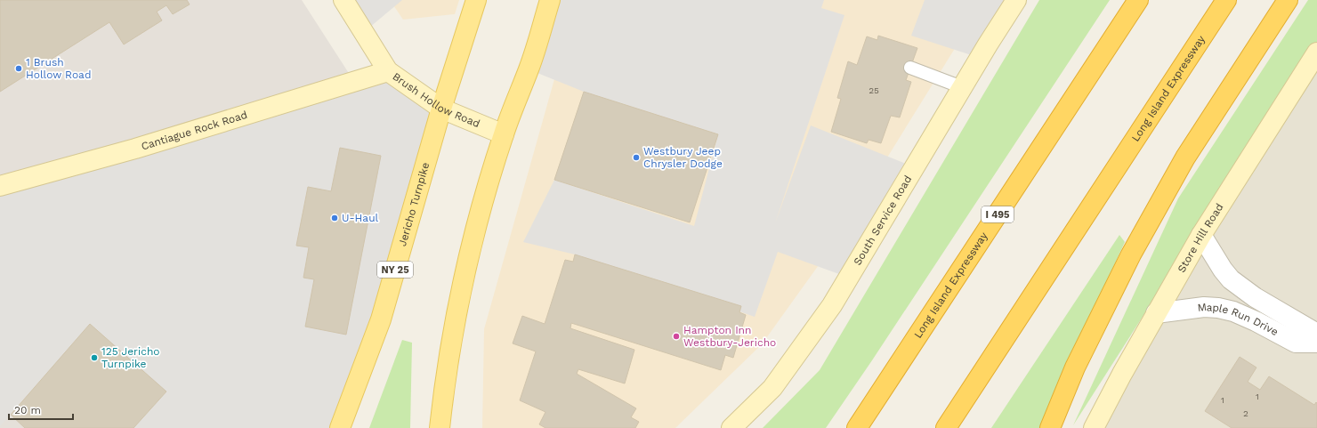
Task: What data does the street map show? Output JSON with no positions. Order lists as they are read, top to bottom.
{
  "streets": {
    "highway": ["Long Island Expressway", "I 495"],
    "main road": [
      "Brush Hollow Road",
      "Cantiague Rock Road",
      "Jericho Turnpike",
      "South Service Road",
      "Store Hill Road",
      "NY 25"
    ],
    "street": ["Maple Run Drive"]
  },
  "crossings": [
    ["Brush Hollow Road", "Cantiague Rock Road"],
    ["Brush Hollow Road", "Jericho Turnpike"],
    ["Store Hill Road", "Maple Run Drive"]
  ],
  "places": [
    "1 Brush Hollow Road",
    "Westbury Jeep Chrysler Dodge",
    "U-Haul",
    "Hampton Inn Westbury-Jericho",
    "125 Jericho Turnpike"
  ],
  "house_numbers": [
    "25",
    "1",
    "1",
    "2"
  ],
  "scale_bar": "20 m"
}
